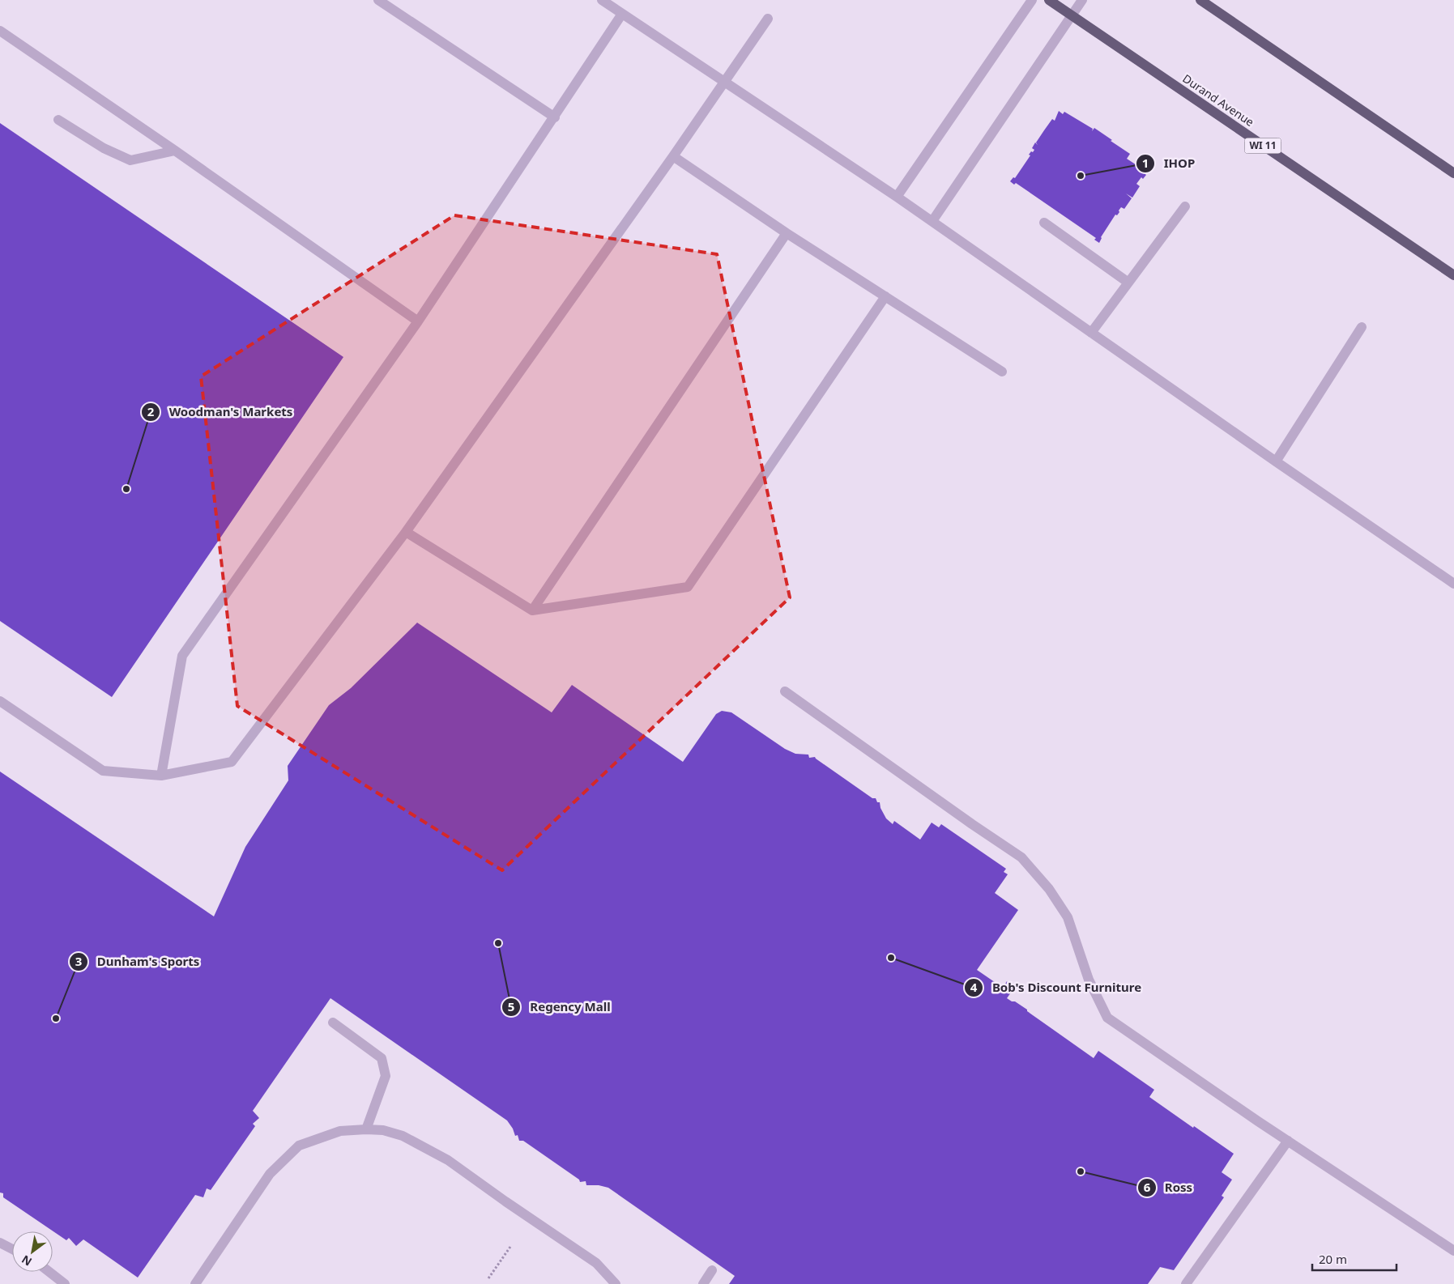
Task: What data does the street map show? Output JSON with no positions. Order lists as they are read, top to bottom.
{
  "streets": {
    "main road": ["Durand Avenue", "WI 11"]
  },
  "places": [
    "IHOP",
    "Woodman's Markets",
    "Regency Mall",
    "Bob's Discount Furniture",
    "Dunham's Sports",
    "Ross"
  ],
  "scale_bar": "20 m",
  "north": "bottom left"
}
